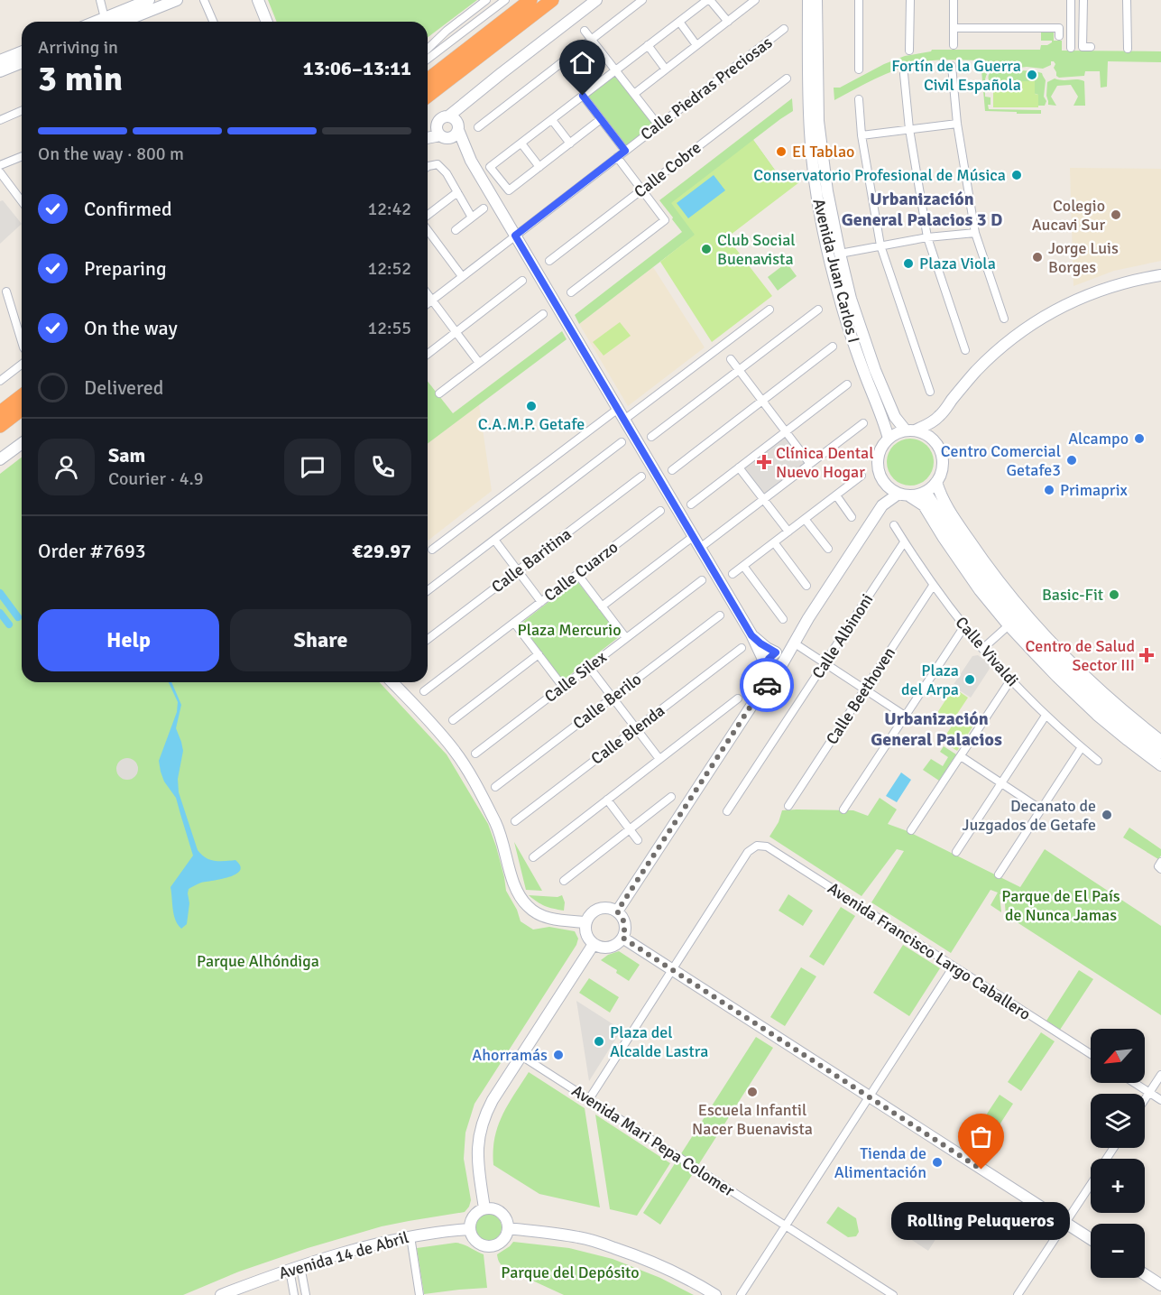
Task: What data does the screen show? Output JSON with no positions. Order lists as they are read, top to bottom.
{
  "streets": {
    "street": [
      "Calle Piedras Preciosas",
      "Calle Cobre",
      "Avenida Juan Carlos I",
      "Calle Baritina",
      "Calle Cuarzo",
      "Calle Albinoni",
      "Calle Vivaldi",
      "Calle Silex",
      "Calle Beethoven",
      "Calle Berilo",
      "Calle Blenda",
      "Avenida Francisco Largo Caballero",
      "Avenida Mari Pepa Colomer",
      "Avenida 14 de Abril"
    ]
  },
  "crossings": [
    ["Calle Albinoni", "Calle Vivaldi"],
    ["Calle Vivaldi", "Calle Beethoven"]
  ],
  "districts": ["Urbanización General Palacios 3 D", "Urbanización General Palacios"],
  "parks": [
    "Plaza Mercurio",
    "Parque de El País de Nunca Jamas",
    "Parque Alhóndiga",
    "Parque del Depósito"
  ],
  "places": {
    "other": [
      "Fortín de la Guerra Civil Española",
      "El Tablao",
      "Conservatorio Profesional de Música",
      "Colegio Aucavi Sur",
      "Club Social Buenavista",
      "Jorge Luis Borges",
      "Plaza Viola",
      "C.A.M.P. Getafe",
      "Alcampo",
      "Centro Comercial Getafe3",
      "Primaprix",
      "Basic-Fit",
      "Plaza del Arpa",
      "Decanato de Juzgados de Getafe",
      "Plaza del Alcalde Lastra",
      "Ahorramás",
      "Escuela Infantil Nacer Buenavista",
      "Tienda de Alimentación",
      "Rolling Peluqueros"
    ],
    "health": ["Clínica Dental Nuevo Hogar", "Centro de Salud Sector III"]
  },
  "north": "bottom left",
  "page": {
    "heading": ["3 min", "Arriving in", "13:06–13:11"],
    "panel": [
      "Sam",
      "Courier · 4.9",
      "Order #7693",
      "€29.97"
    ],
    "bar": "On the way · 800 m",
    "list": [
      ["Confirmed", "12:42"],
      ["Preparing", "12:52"],
      ["On the way", "12:55"],
      "Delivered"
    ],
    "buttons": ["Help", "Share"],
    "map_buttons": ["+", "−"],
    "bubble": "Rolling Peluqueros"
  }
}
